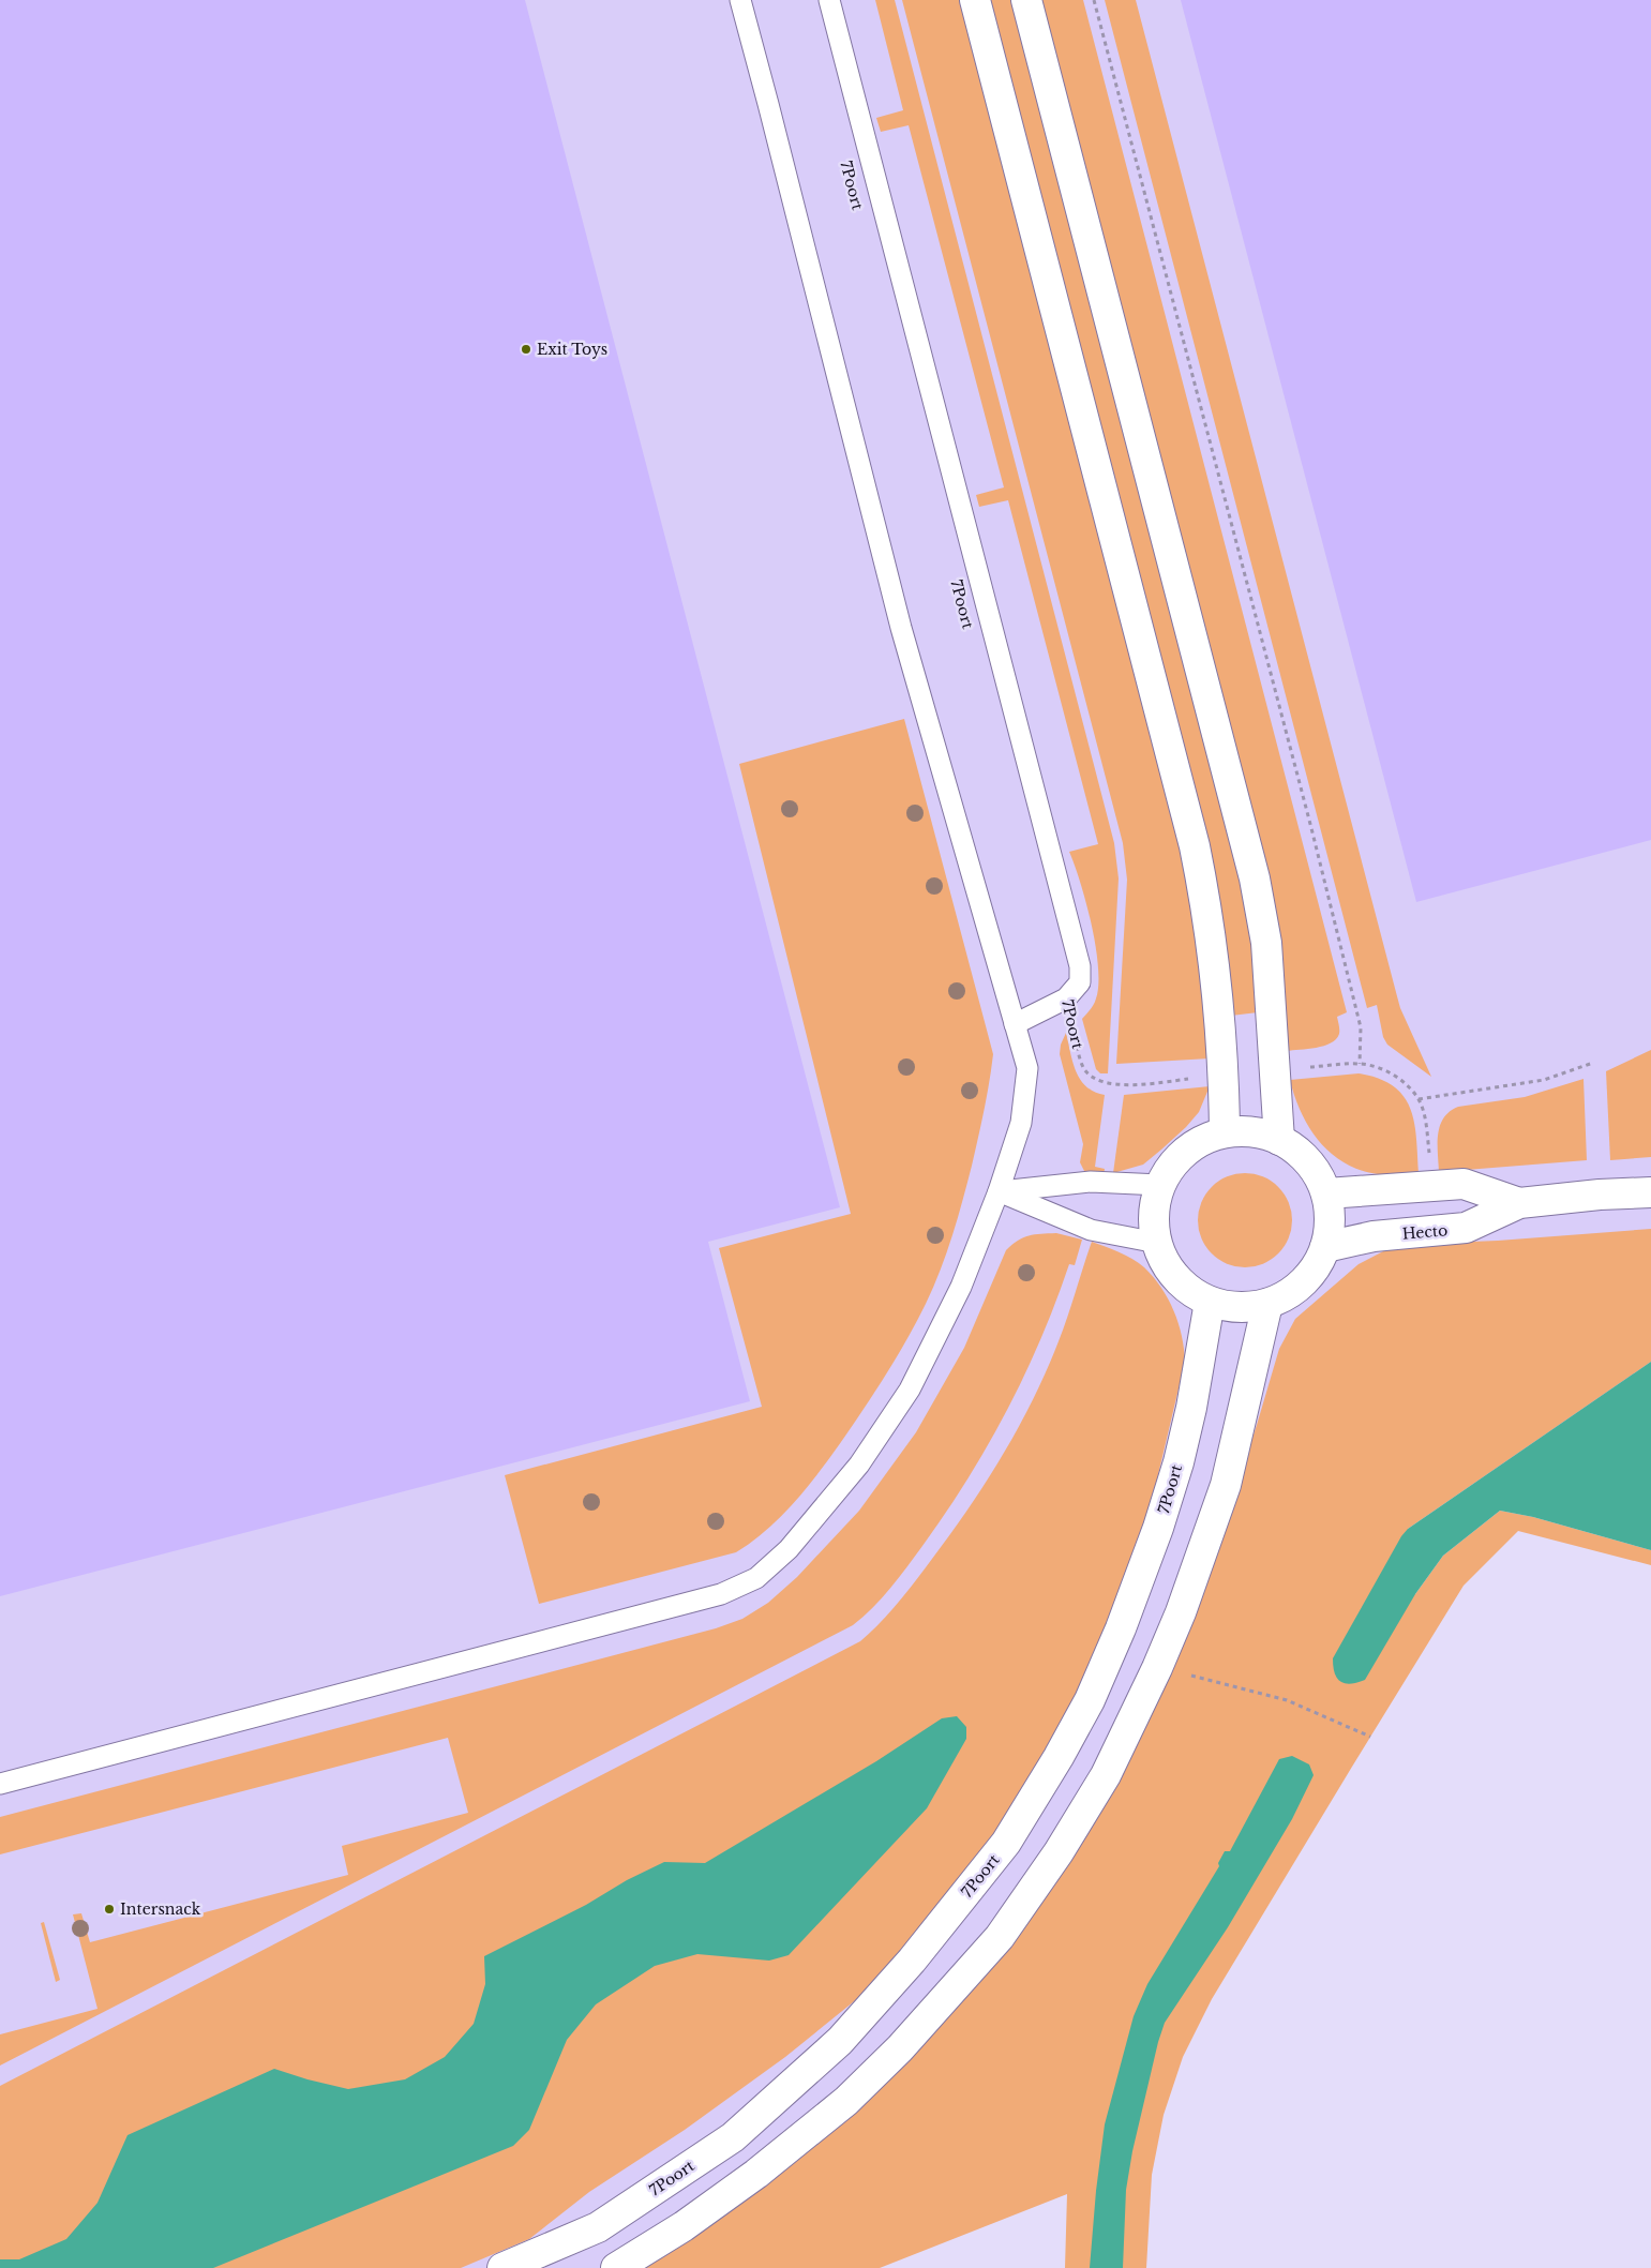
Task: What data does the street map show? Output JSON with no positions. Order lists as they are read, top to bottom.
{
  "streets": {
    "street": ["7Poort", "Hecto"]
  },
  "crossings": [
    ["7Poort", "Hecto"]
  ],
  "places": ["Exit Toys", "Intersnack"]
}
